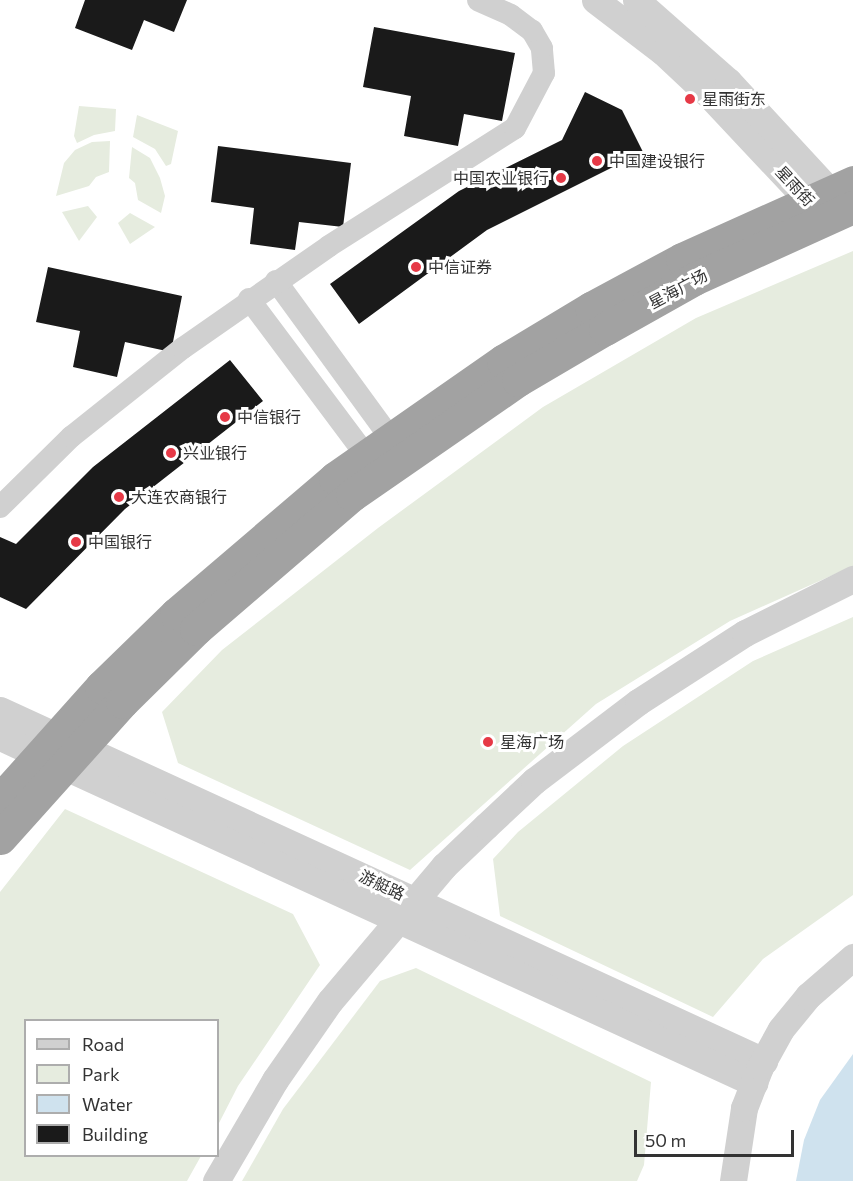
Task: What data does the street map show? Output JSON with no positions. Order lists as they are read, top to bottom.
{
  "streets": {
    "highway": ["星海广场"],
    "street": ["星雨街", "游艇路"]
  },
  "crossings": [
    ["星雨街", "星海广场"],
    ["星海广场", "游艇路"]
  ],
  "places": [
    "星雨街东",
    "中国建设银行",
    "中国农业银行",
    "中信证券",
    "中信银行",
    "兴业银行",
    "大连农商银行",
    "中国银行",
    "星海广场"
  ],
  "legend": [
    "Road",
    "Park",
    "Water",
    "Building"
  ],
  "scale_bar": "50 m"
}
